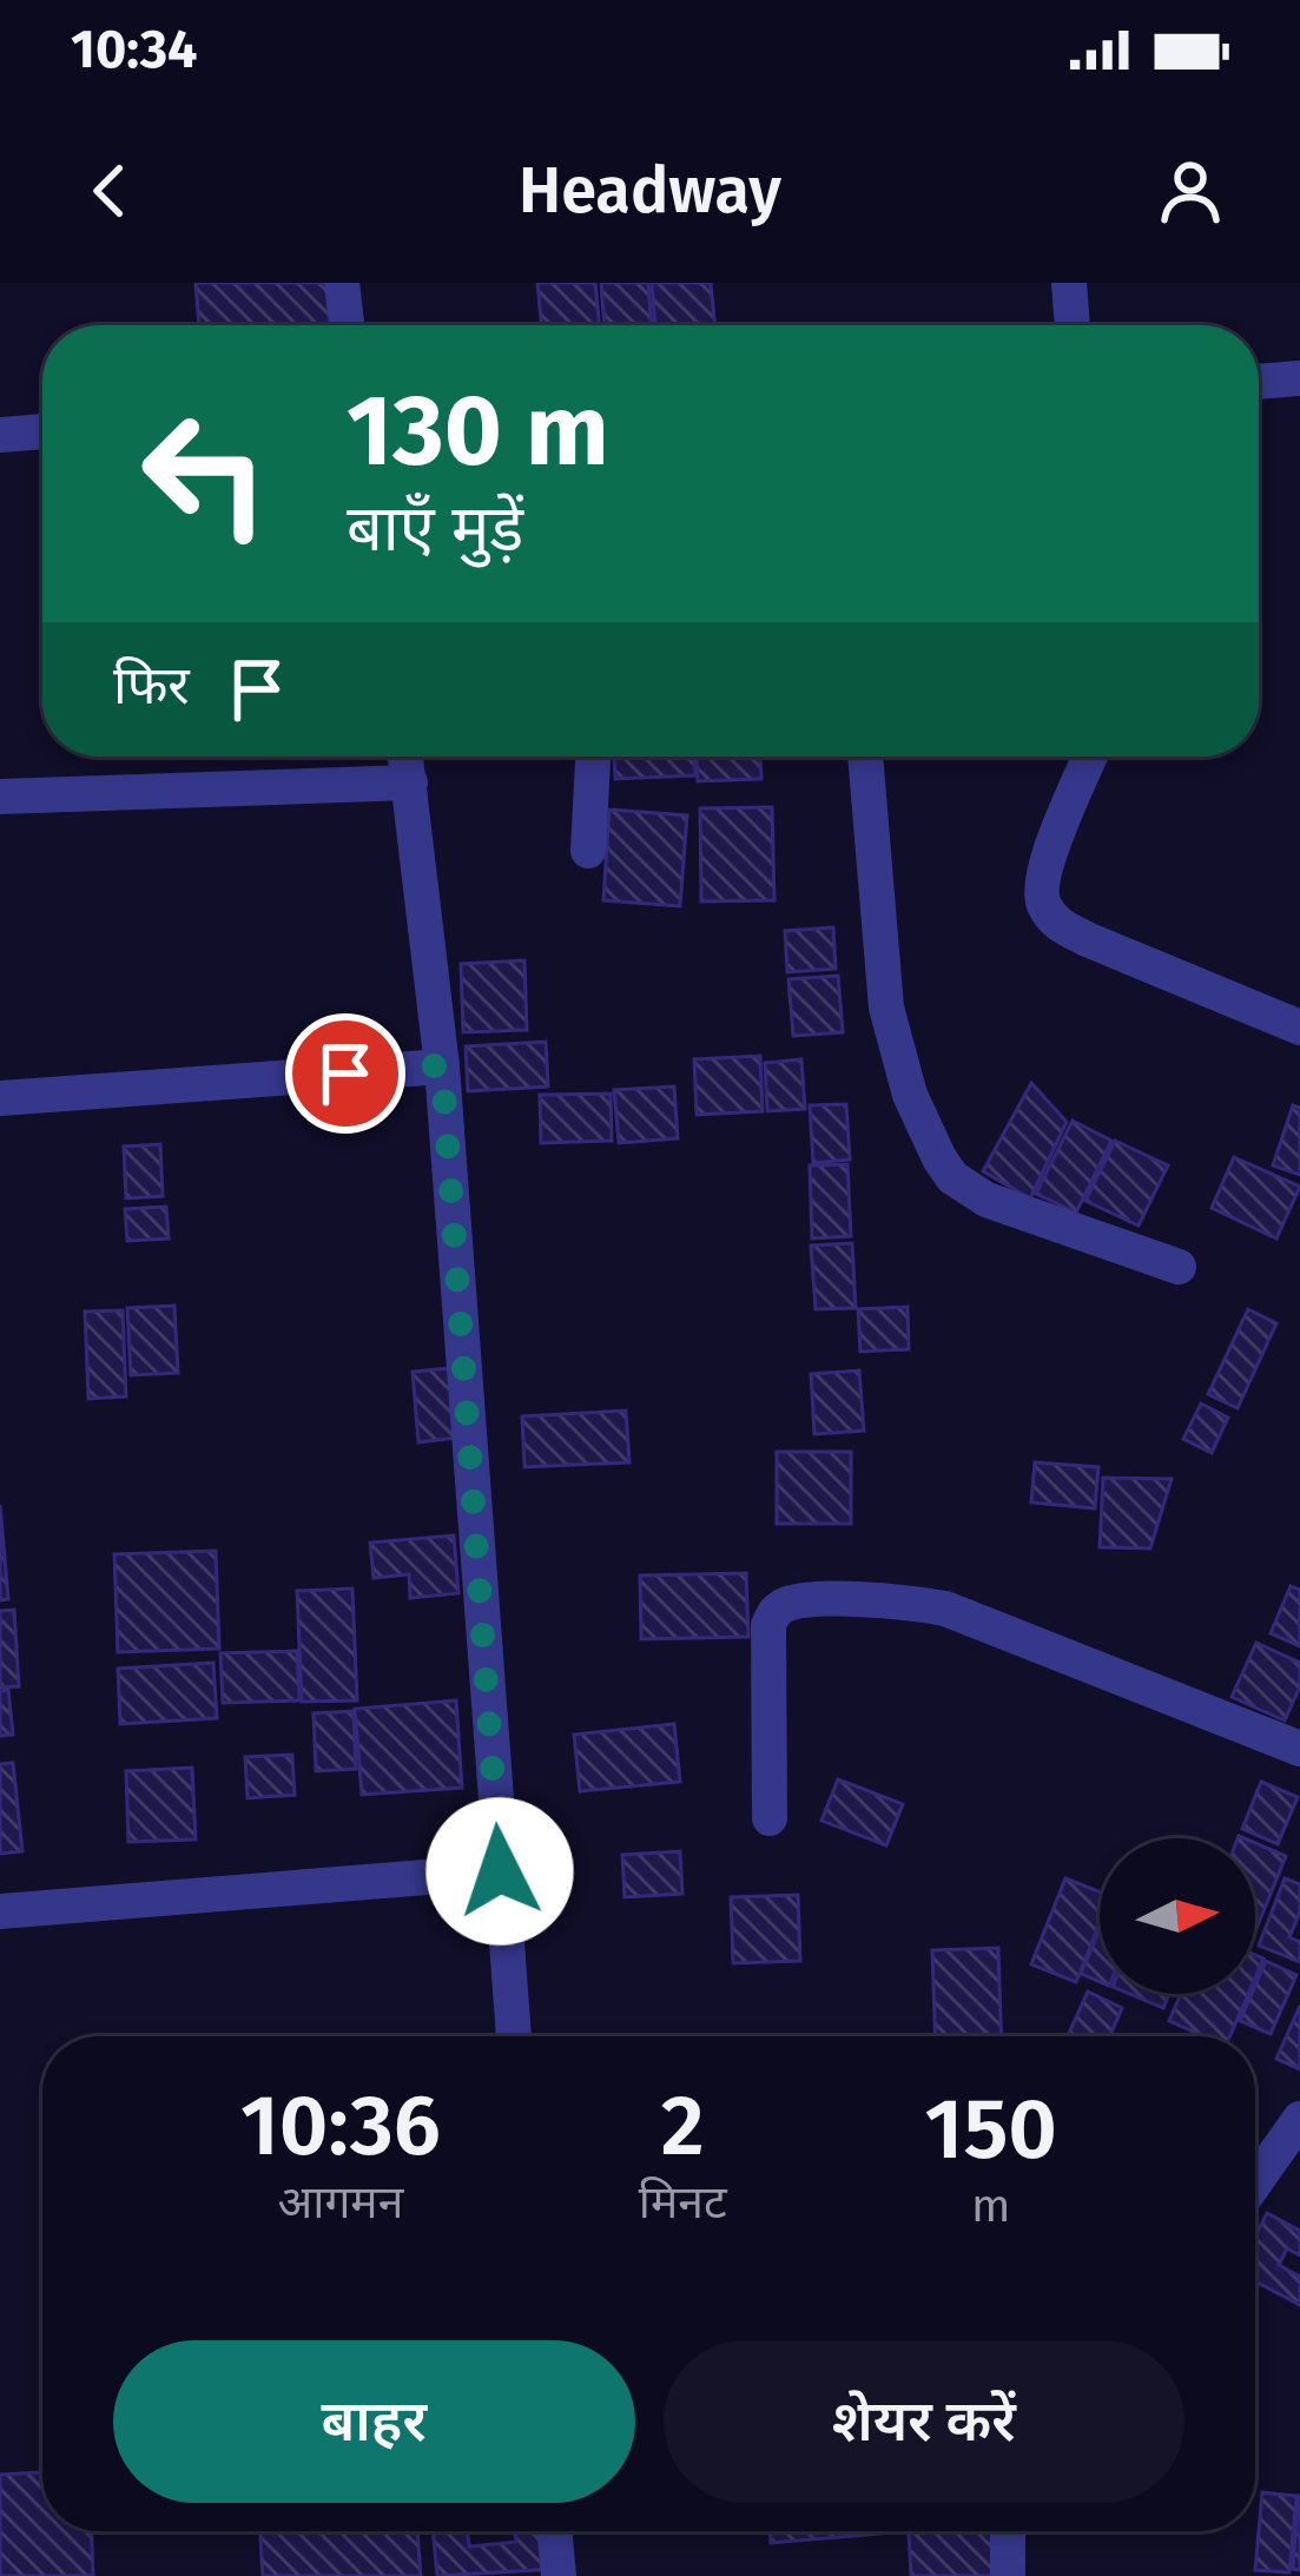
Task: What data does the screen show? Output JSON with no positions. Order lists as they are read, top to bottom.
{
  "north": "right",
  "page": {
    "status": "10:34",
    "header": "Headway",
    "turn": ["130 m", "बाएँ मुड़ें"],
    "then": "फिर",
    "eta": [
      "10:36",
      "आगमन",
      "2",
      "मिनट",
      "150",
      "m"
    ],
    "buttons": ["बाहर", "शेयर करें"]
  }
}
